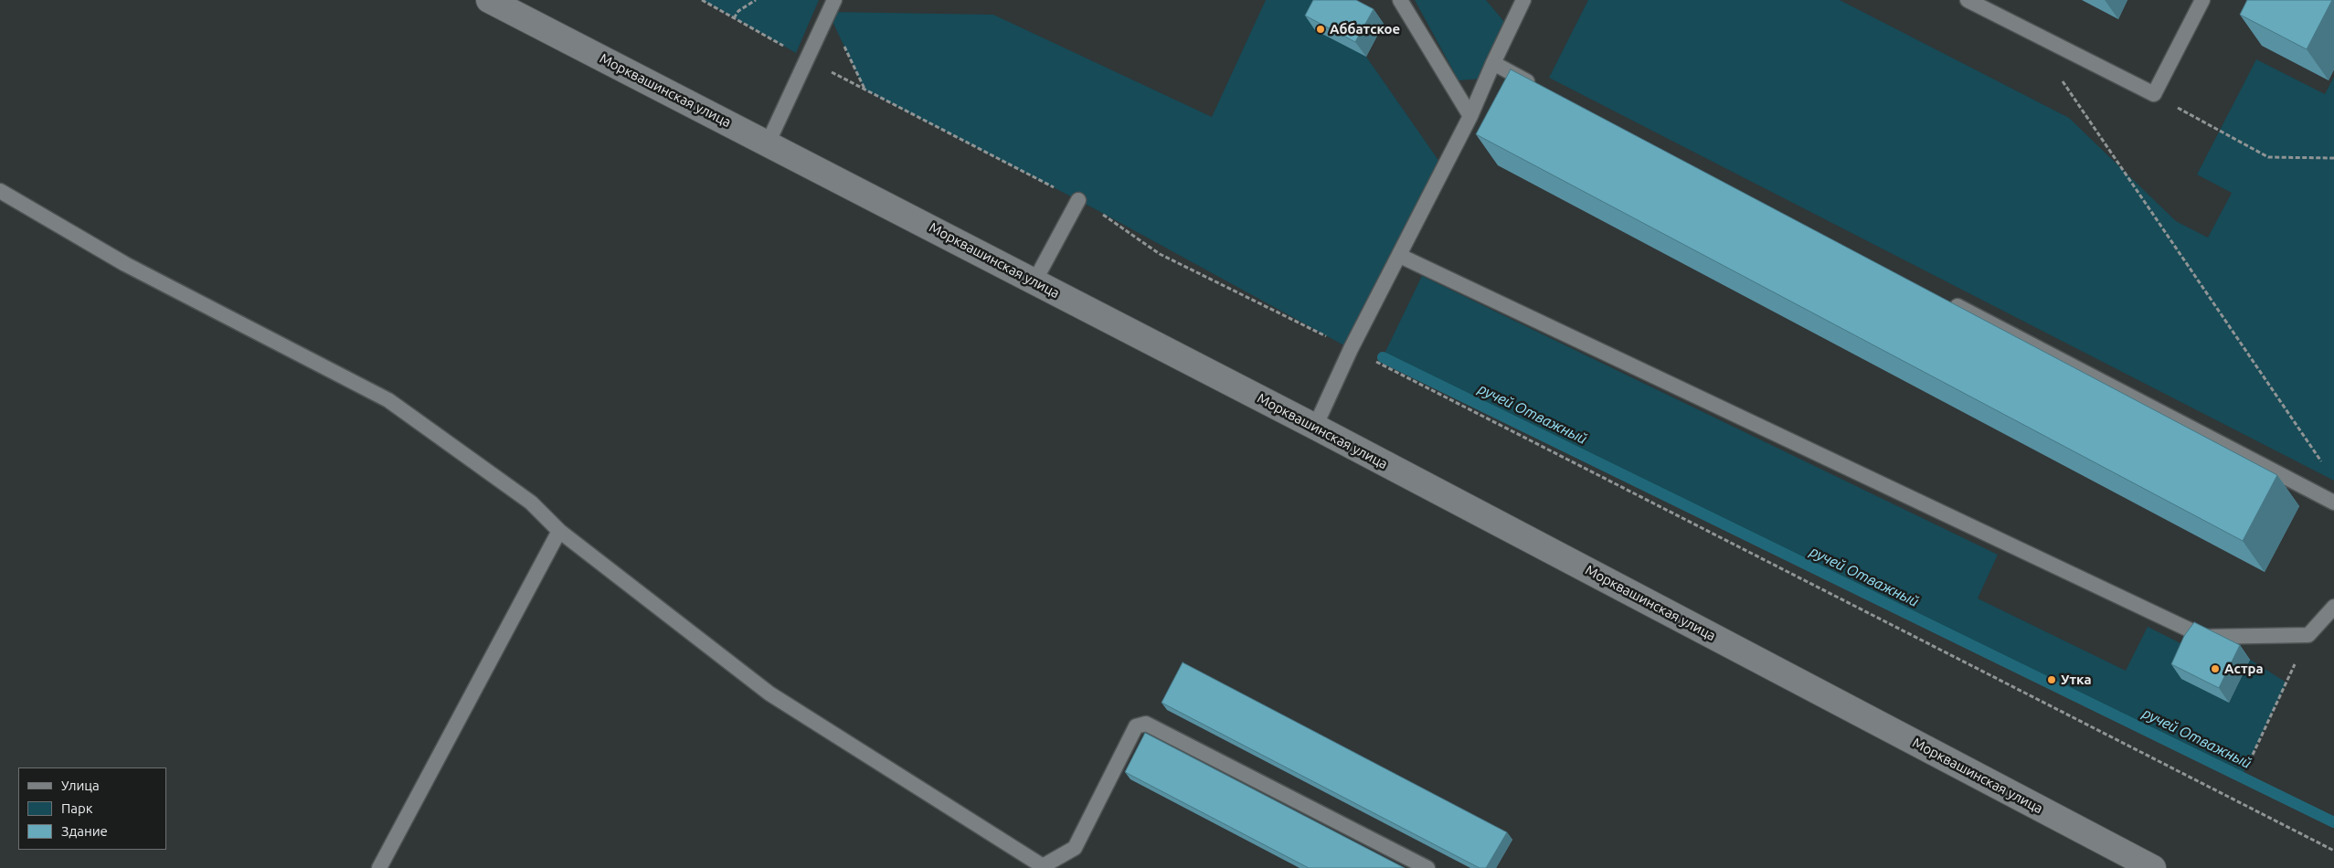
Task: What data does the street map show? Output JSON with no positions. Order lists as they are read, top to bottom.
{
  "streets": {
    "street": ["Морквашинская улица"]
  },
  "water": ["ручей Отважный"],
  "places": ["Аббатское", "Астра", "Утка"],
  "legend": ["Улица", "Парк", "Здание"]
}
